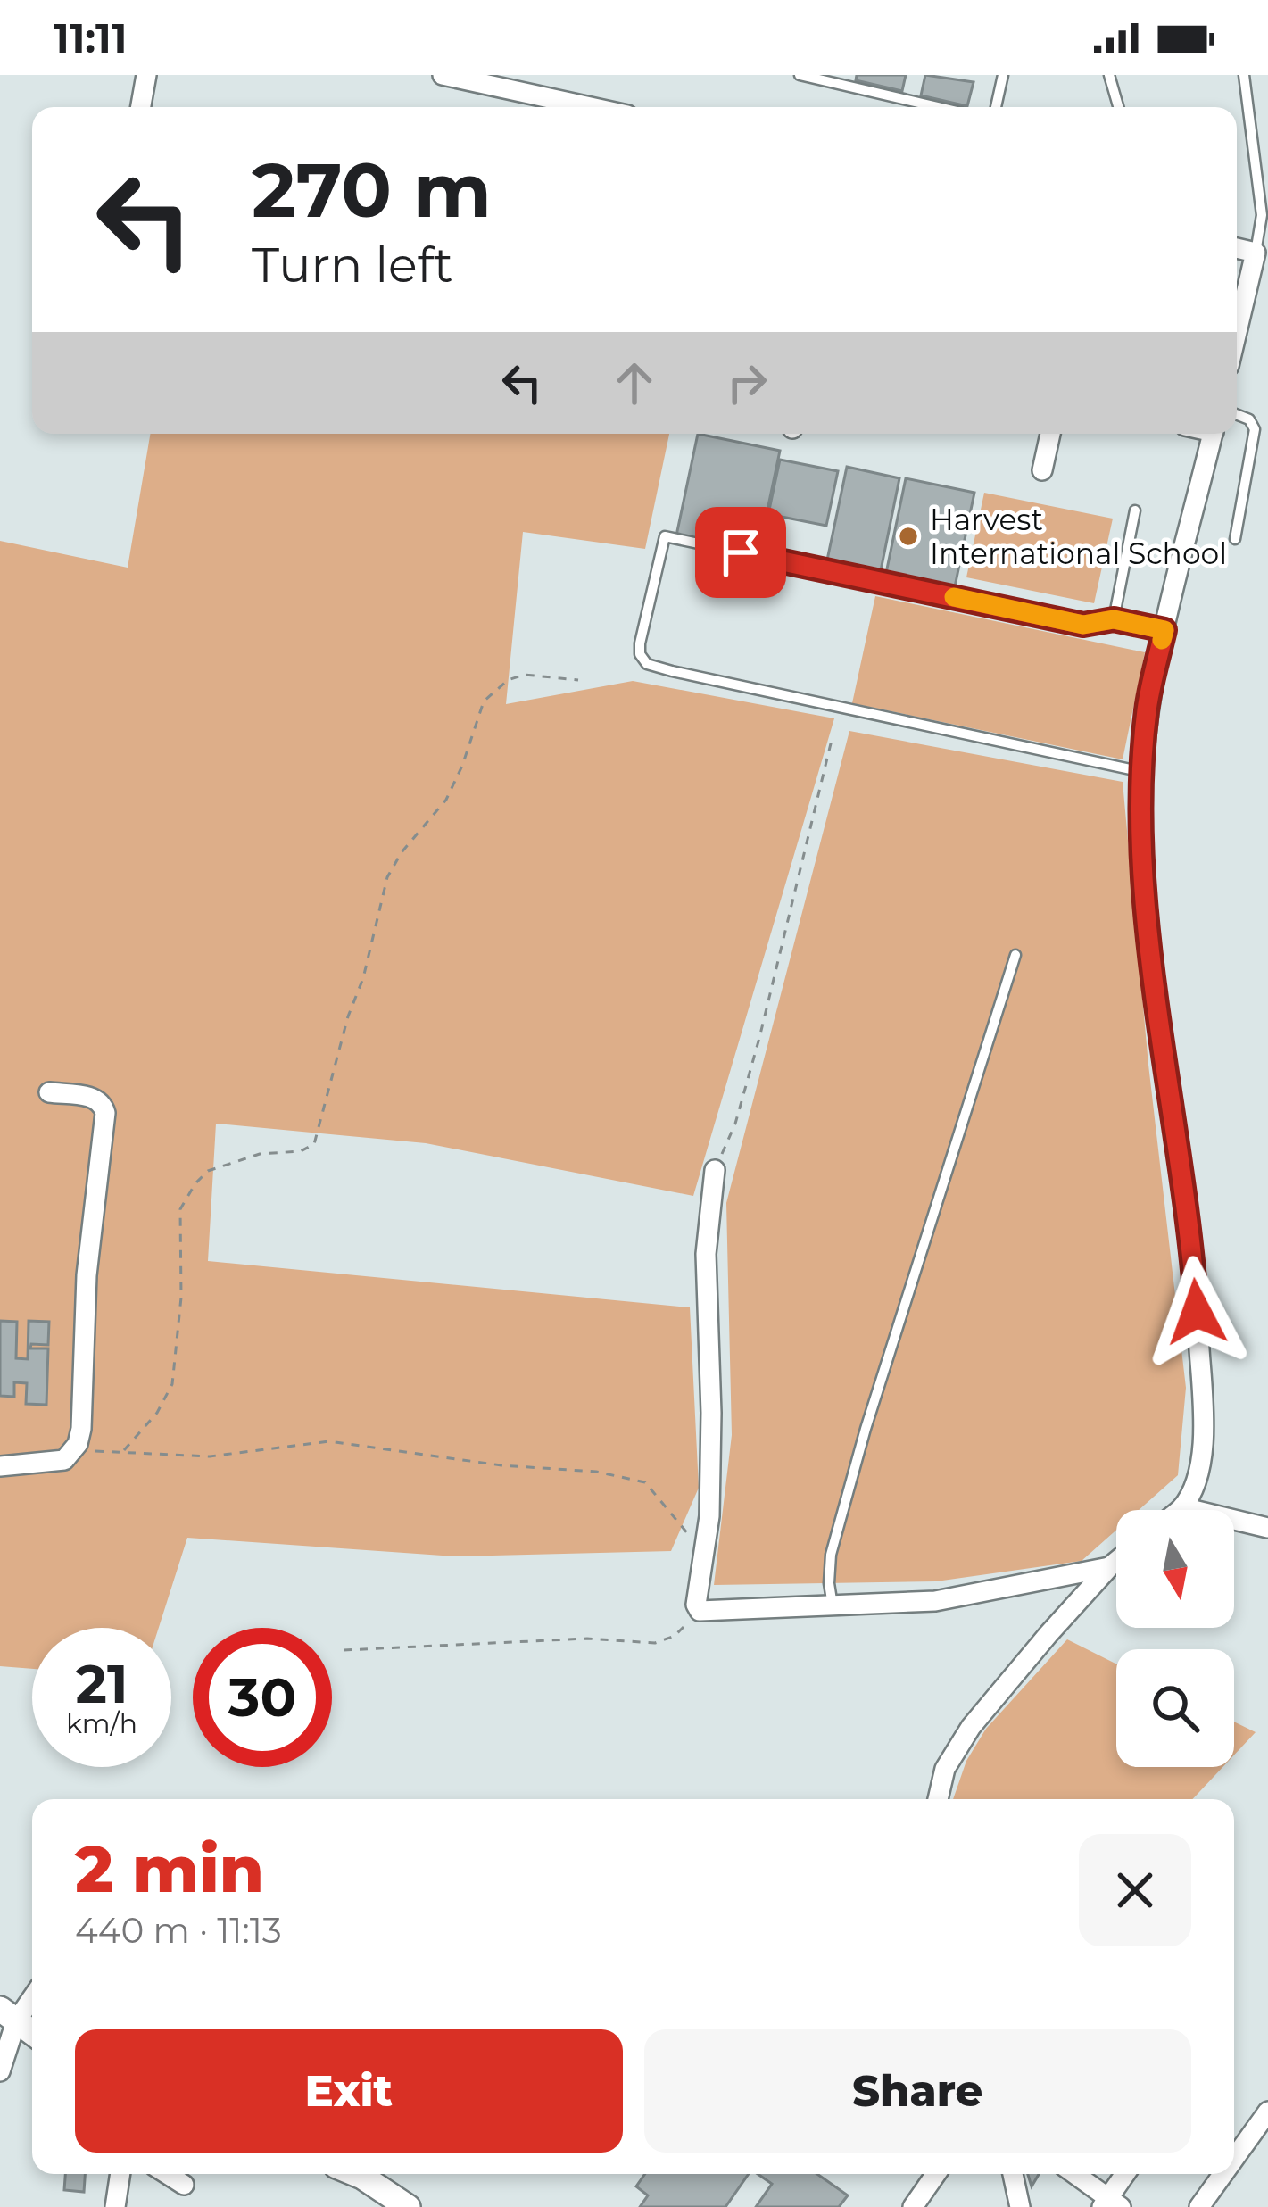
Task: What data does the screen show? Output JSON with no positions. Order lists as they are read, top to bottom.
{
  "places": ["Harvest International School"],
  "north": "bottom",
  "page": {
    "status": "11:11",
    "turn": ["270 m", "Turn left"],
    "speed": "21 km/h",
    "limit": "30",
    "heading": ["2 min", "440 m · 11:13"],
    "buttons": ["Exit", "Share"]
  }
}
